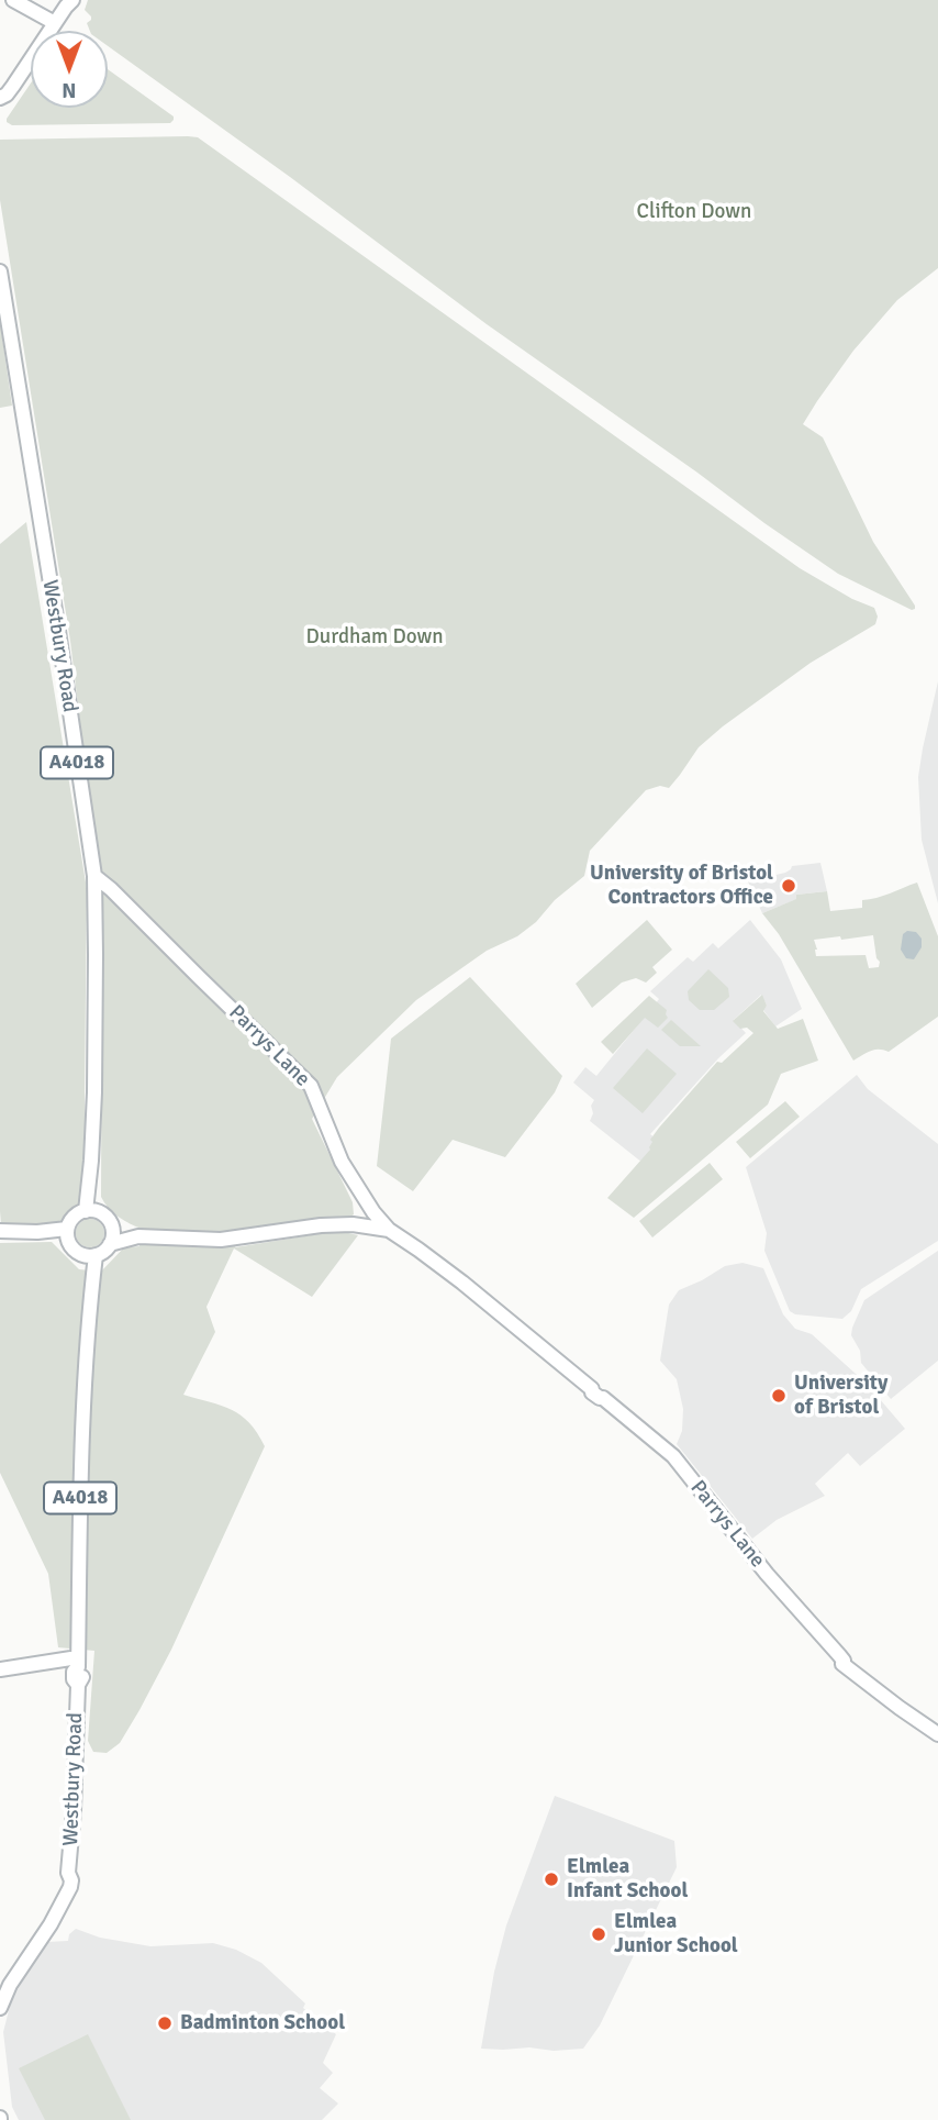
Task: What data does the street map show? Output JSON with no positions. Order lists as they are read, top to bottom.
{
  "streets": {
    "main road": ["Westbury Road", "A4018", "Parrys Lane"]
  },
  "crossings": [
    ["Westbury Road", "Parrys Lane"]
  ],
  "parks": ["Clifton Down", "Durdham Down"],
  "places": [
    "University of Bristol Contractors Office",
    "University of Bristol",
    "Elmlea Infant School",
    "Elmlea Junior School",
    "Badminton School"
  ],
  "north": "bottom"
}
